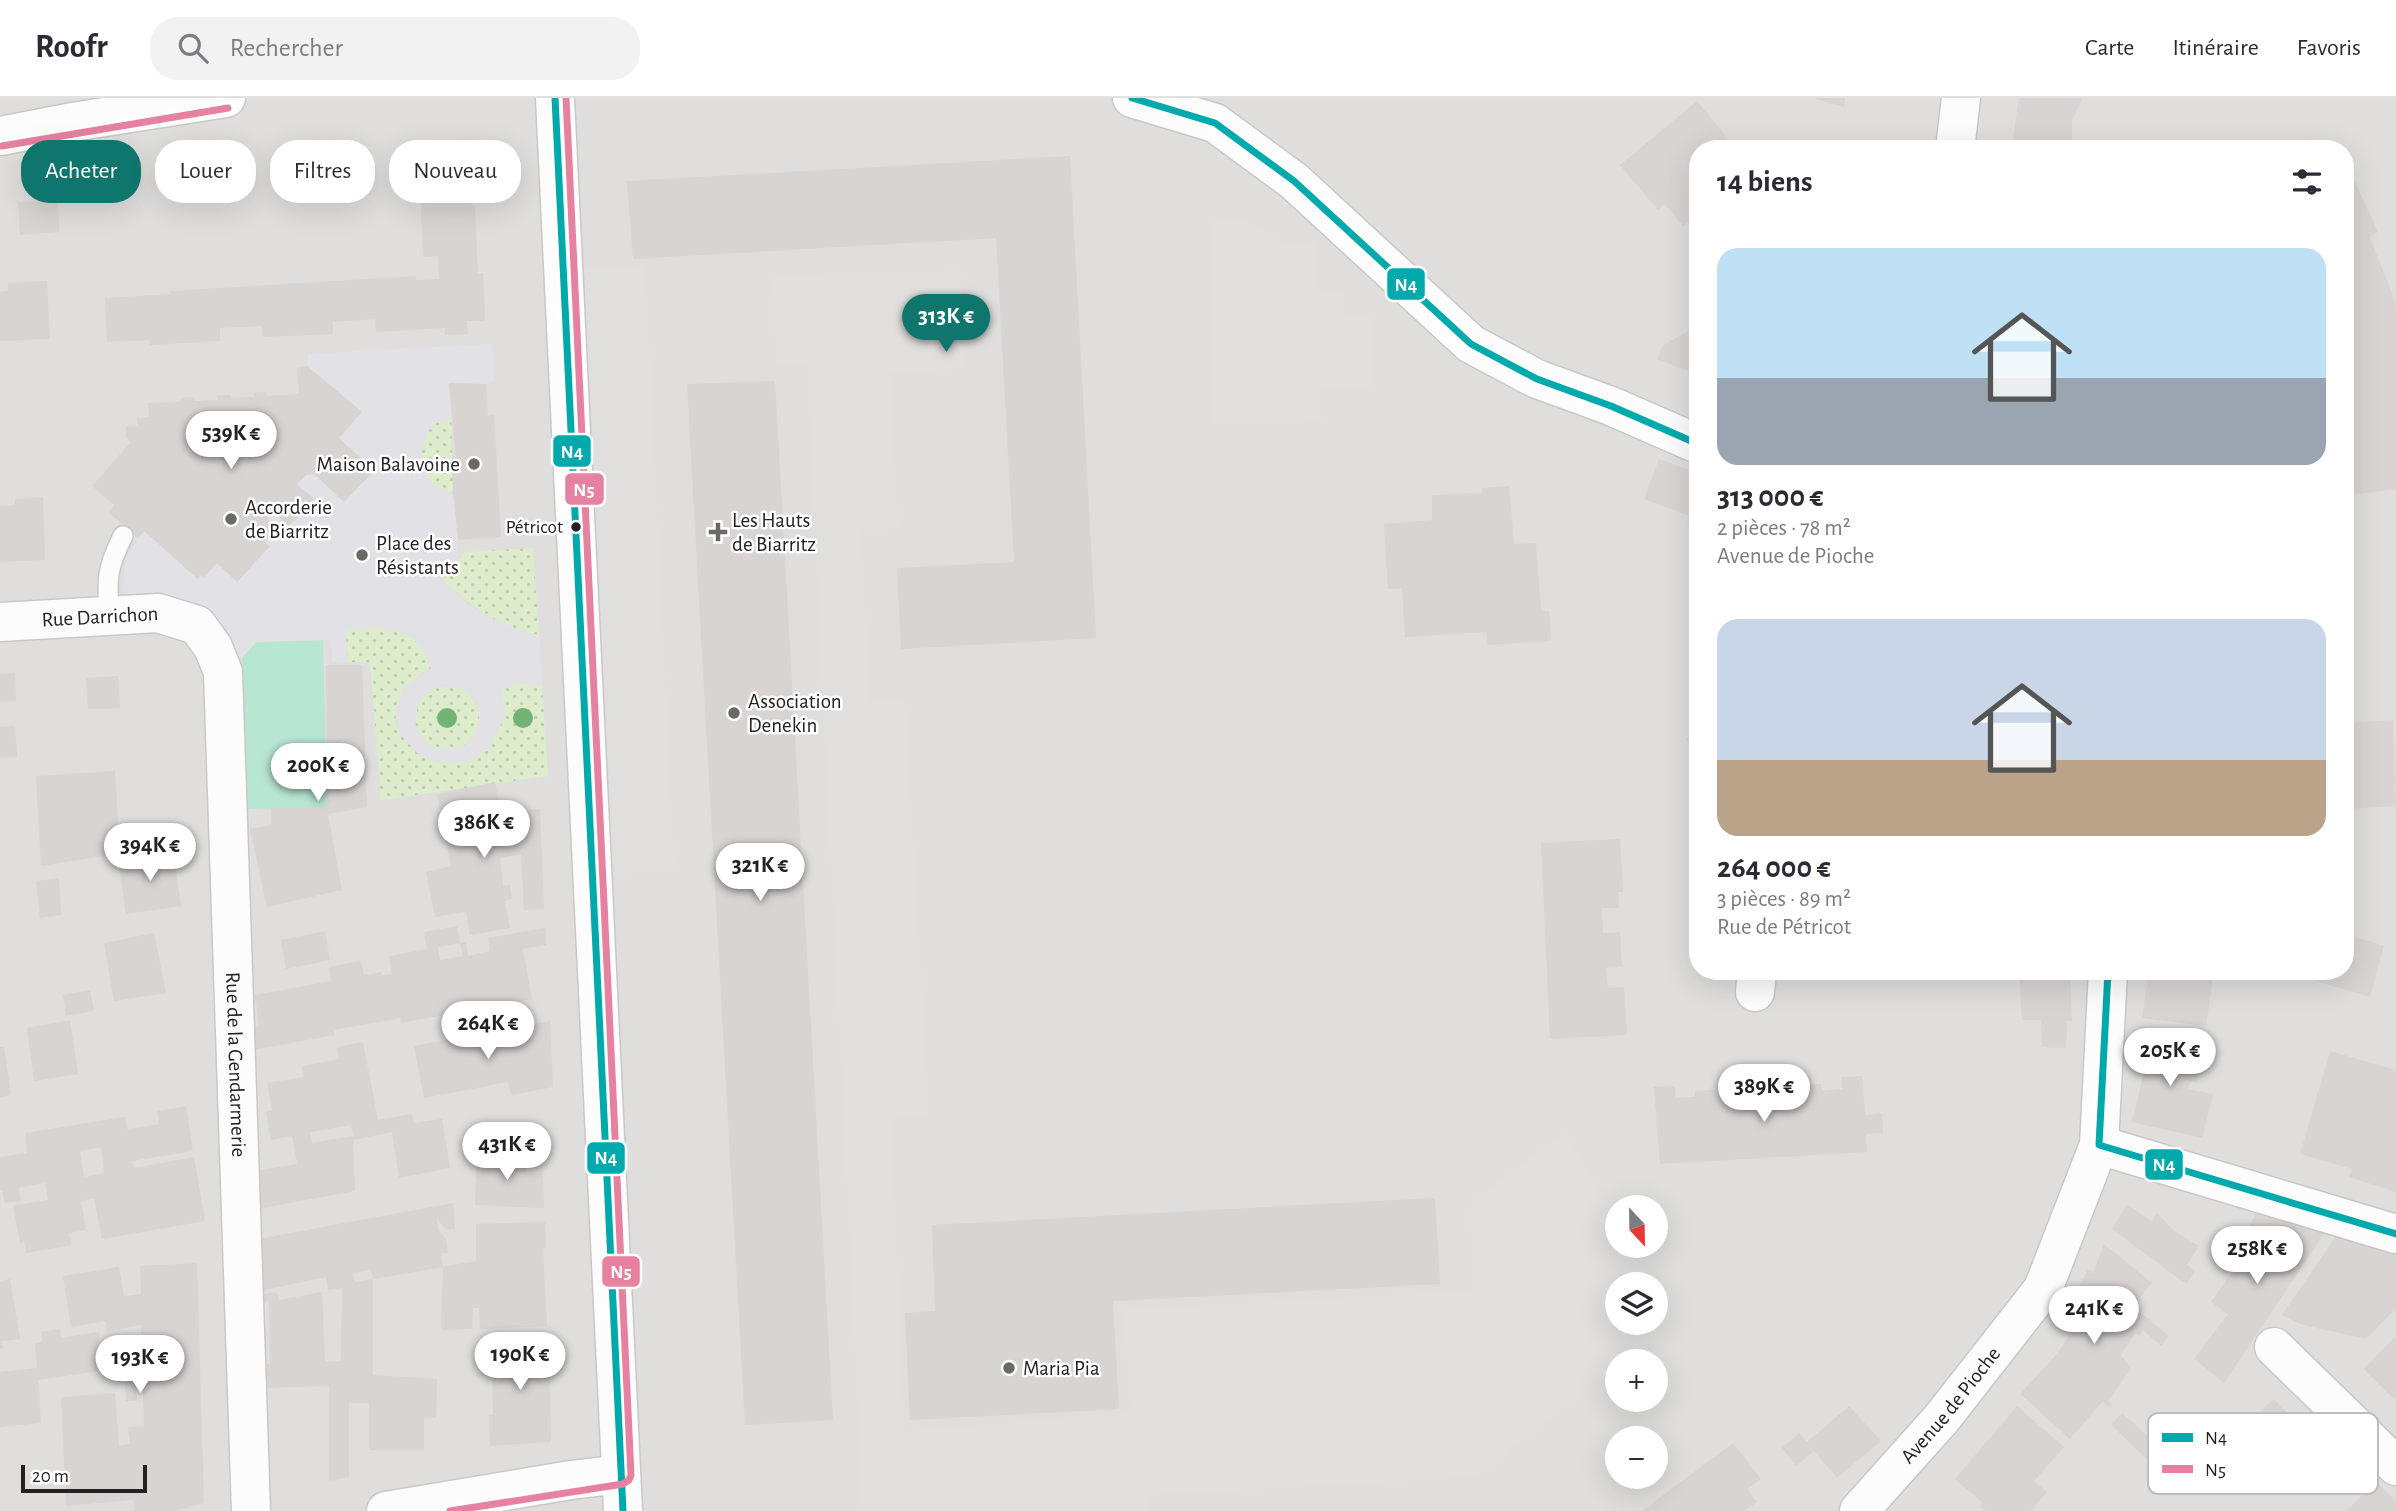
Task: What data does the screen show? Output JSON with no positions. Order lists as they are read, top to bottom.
{
  "streets": {
    "street": ["Rue Darrichon", "Rue de la Gendarmerie", "Avenue de Pioche"]
  },
  "crossings": [
    ["Rue Darrichon", "Rue de la Gendarmerie"]
  ],
  "places": {
    "other": [
      "Maison Balavoine",
      "Accorderie de Biarritz",
      "Pétricot",
      "Place des Résistants",
      "Association Denekin",
      "Maria Pia"
    ],
    "health": ["Les Hauts de Biarritz"]
  },
  "lines": ["transit line N4", "transit line N5"],
  "legend": ["N4", "N5"],
  "scale_bar": "20 m",
  "north": "bottom",
  "page": {
    "header": "Roofr",
    "search": "Rechercher",
    "nav": ["Carte", "Itinéraire", "Favoris"],
    "chip": [
      "Acheter",
      "Louer",
      "Filtres",
      "Nouveau"
    ],
    "heading": "14 biens",
    "list": [
      {
        "name": "313 000 €",
        "note": "2 pièces · 78 m² · Avenue de Pioche"
      },
      {
        "name": "264 000 €",
        "note": "3 pièces · 89 m² · Rue de Pétricot"
      }
    ],
    "price": [
      "313K €",
      "539K €",
      "200K €",
      "386K €",
      "394K €",
      "321K €",
      "264K €",
      "205K €",
      "389K €",
      "431K €",
      "258K €",
      "241K €",
      "190K €",
      "193K €"
    ],
    "map_buttons": ["+", "−"],
    "scale": "20 m"
  }
}
